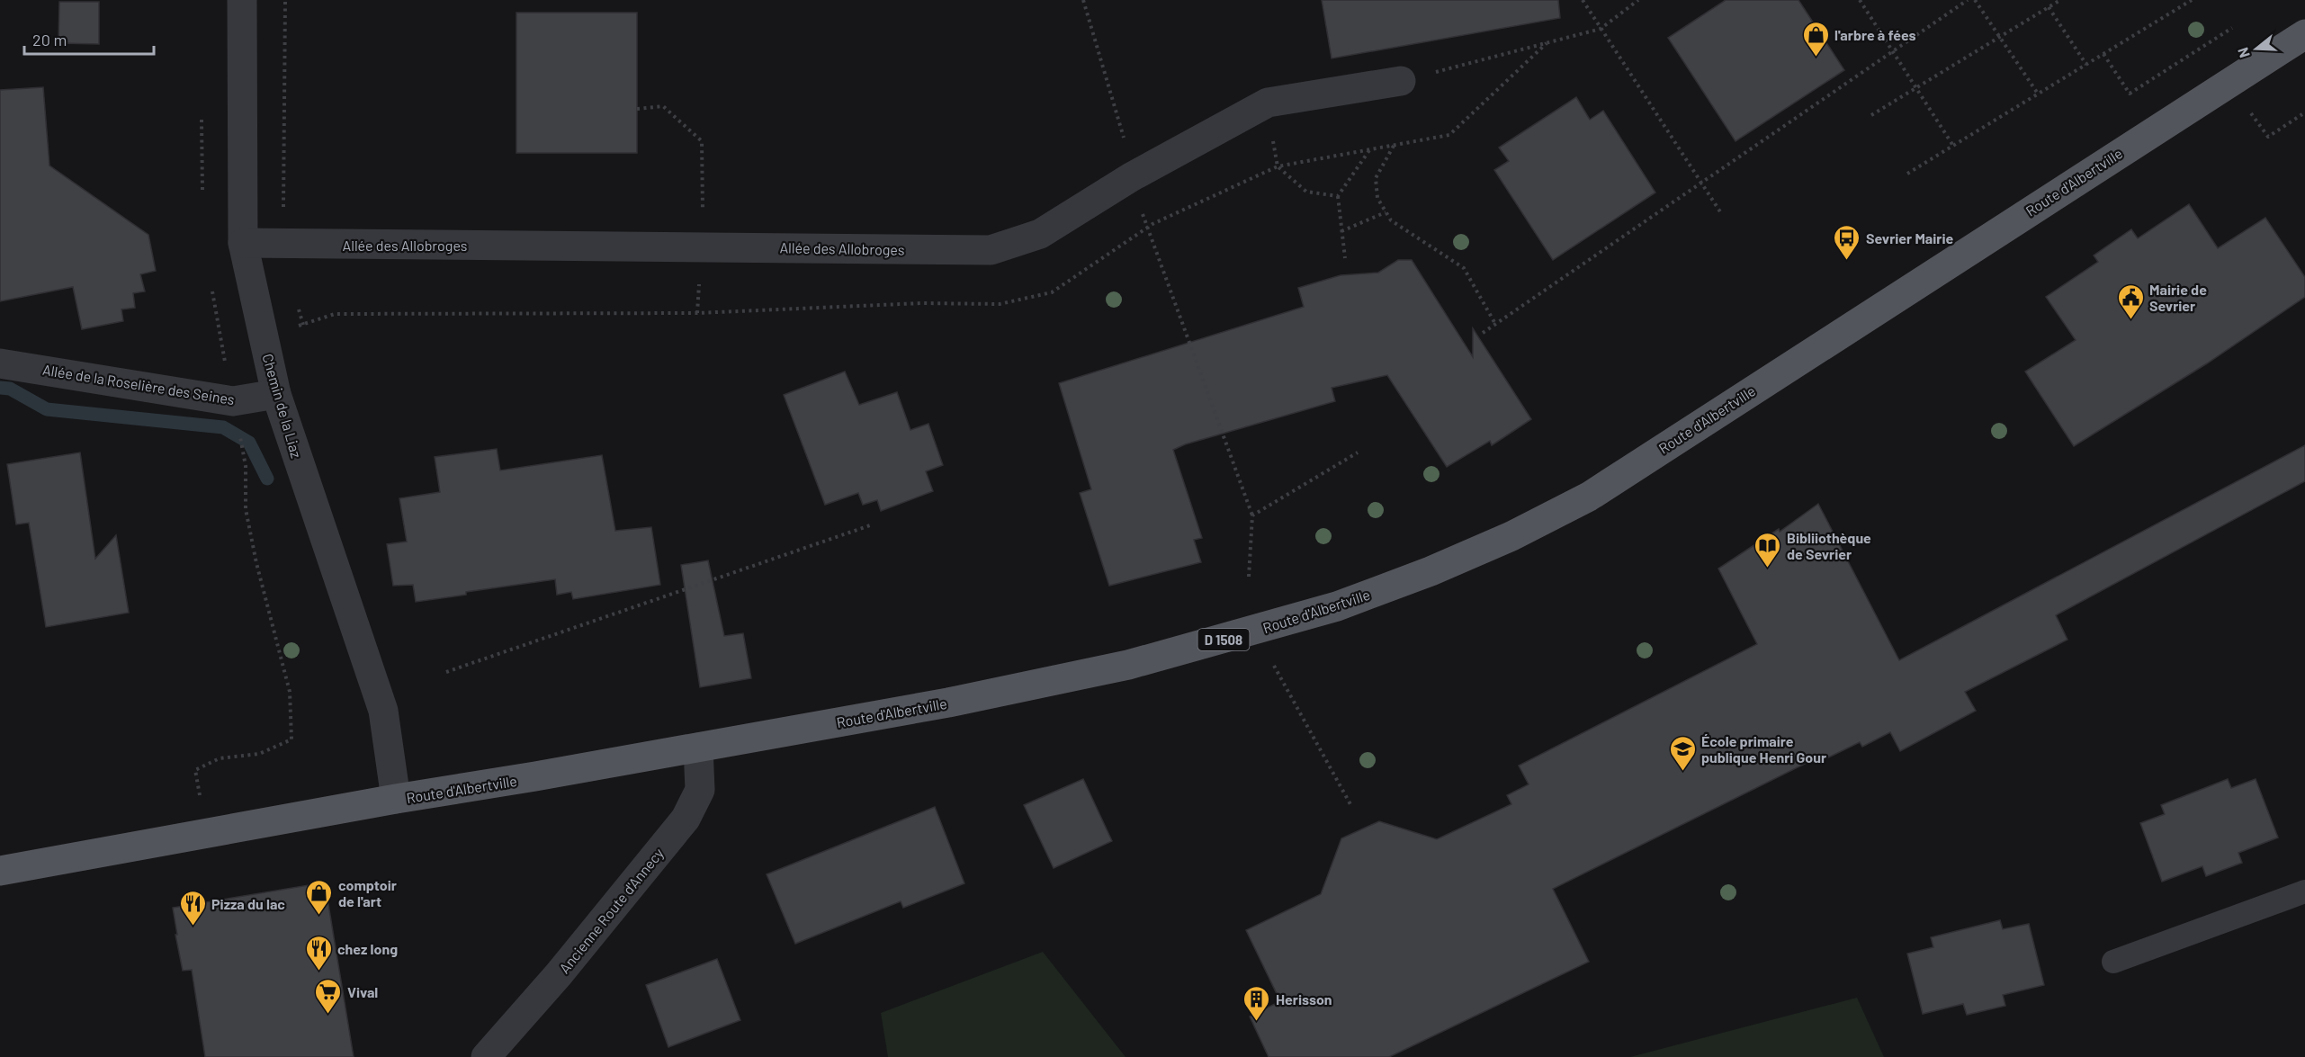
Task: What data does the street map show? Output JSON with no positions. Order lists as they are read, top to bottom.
{
  "streets": {
    "main road": ["Route d'Albertville", "D 1508"],
    "street": [
      "Allée des Allobroges",
      "Allée de la Roselière des Seines",
      "Chemin de la Liaz",
      "Ancienne Route d'Annecy"
    ]
  },
  "crossings": [
    ["Route d'Albertville", "Chemin de la Liaz"],
    ["Route d'Albertville", "Ancienne Route d'Annecy"],
    ["Allée des Allobroges", "Chemin de la Liaz"],
    ["Allée de la Roselière des Seines", "Chemin de la Liaz"]
  ],
  "places": {
    "shop": ["l'arbre à fées", "comptoir de l'art"],
    "bus stop": ["Sevrier Mairie"],
    "public building": ["Mairie de Sevrier"],
    "library": ["Bibliiothèque de Sevrier"],
    "school or university": ["École primaire publique Henri Gour"],
    "restaurant": ["Pizza du lac", "chez long"],
    "supermarket": ["Vival"],
    "building": ["Herisson"]
  },
  "scale_bar": "20 m",
  "north": "left"
}
